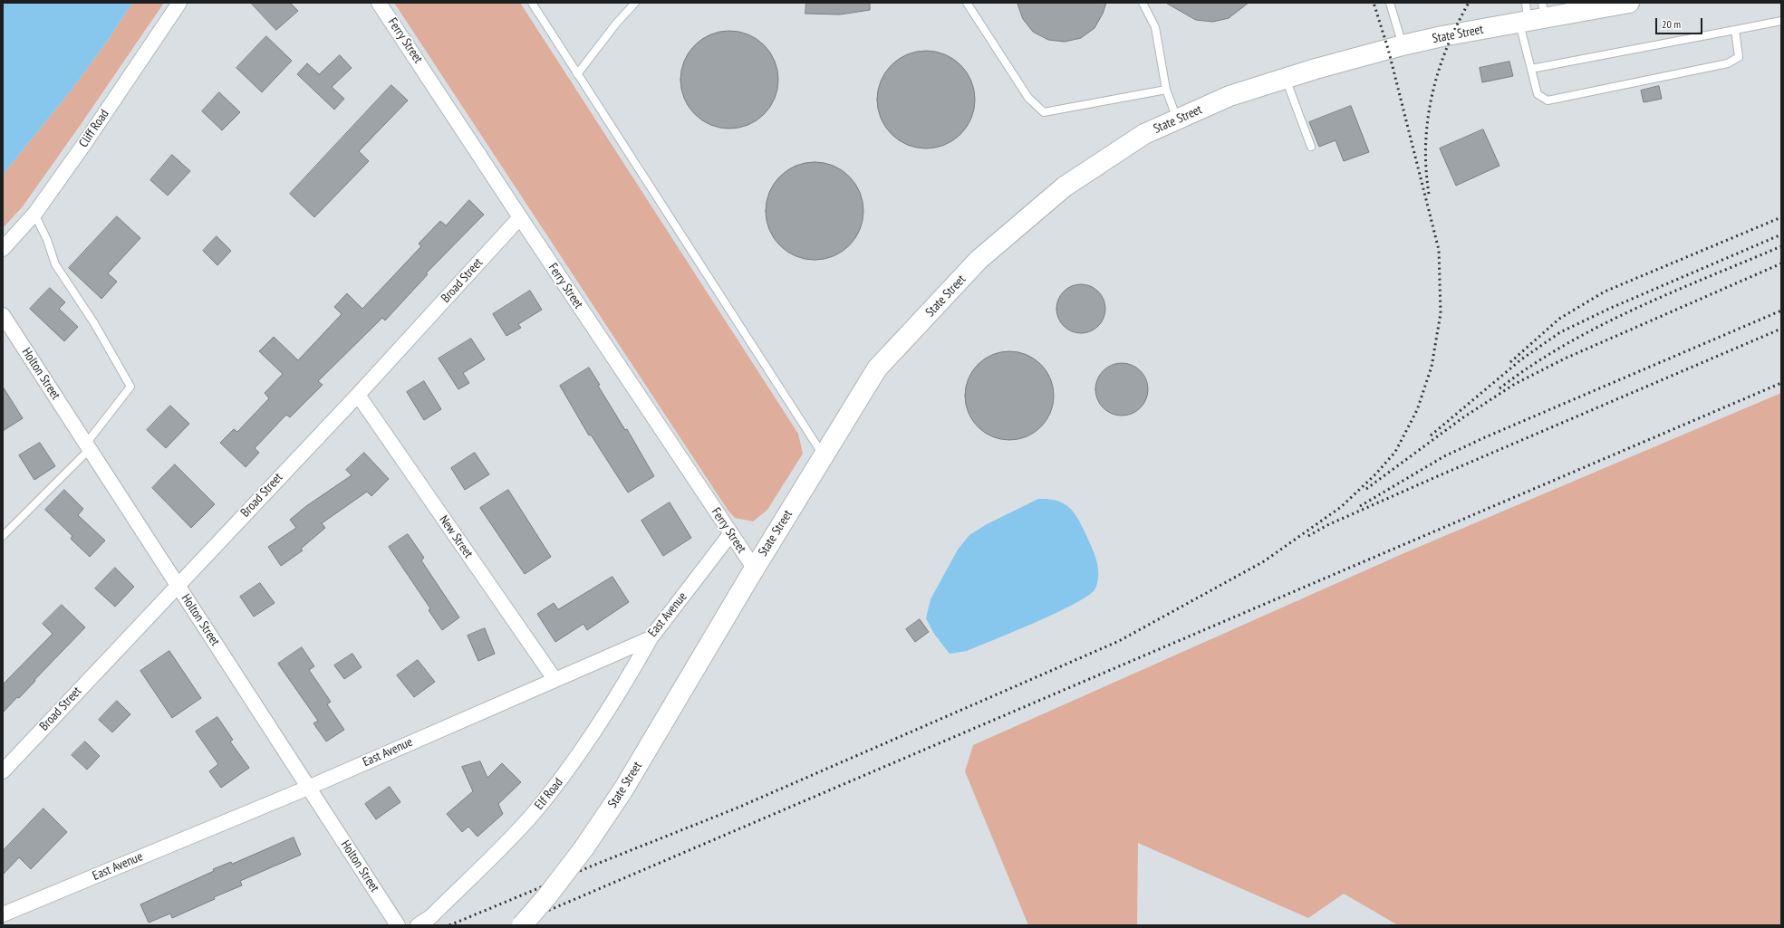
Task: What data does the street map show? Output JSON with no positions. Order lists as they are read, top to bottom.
{
  "streets": {
    "street": [
      "State Street",
      "Ferry Street",
      "Cliff Road",
      "Broad Street",
      "Holton Street",
      "New Street",
      "East Avenue",
      "Elf Road"
    ]
  },
  "crossings": [
    ["State Street", "Ferry Street"],
    ["Ferry Street", "Broad Street"],
    ["Ferry Street", "East Avenue"],
    ["Broad Street", "Holton Street"],
    ["Broad Street", "New Street"],
    ["Holton Street", "East Avenue"],
    ["New Street", "East Avenue"],
    ["East Avenue", "Elf Road"]
  ],
  "scale_bar": "20 m"
}
